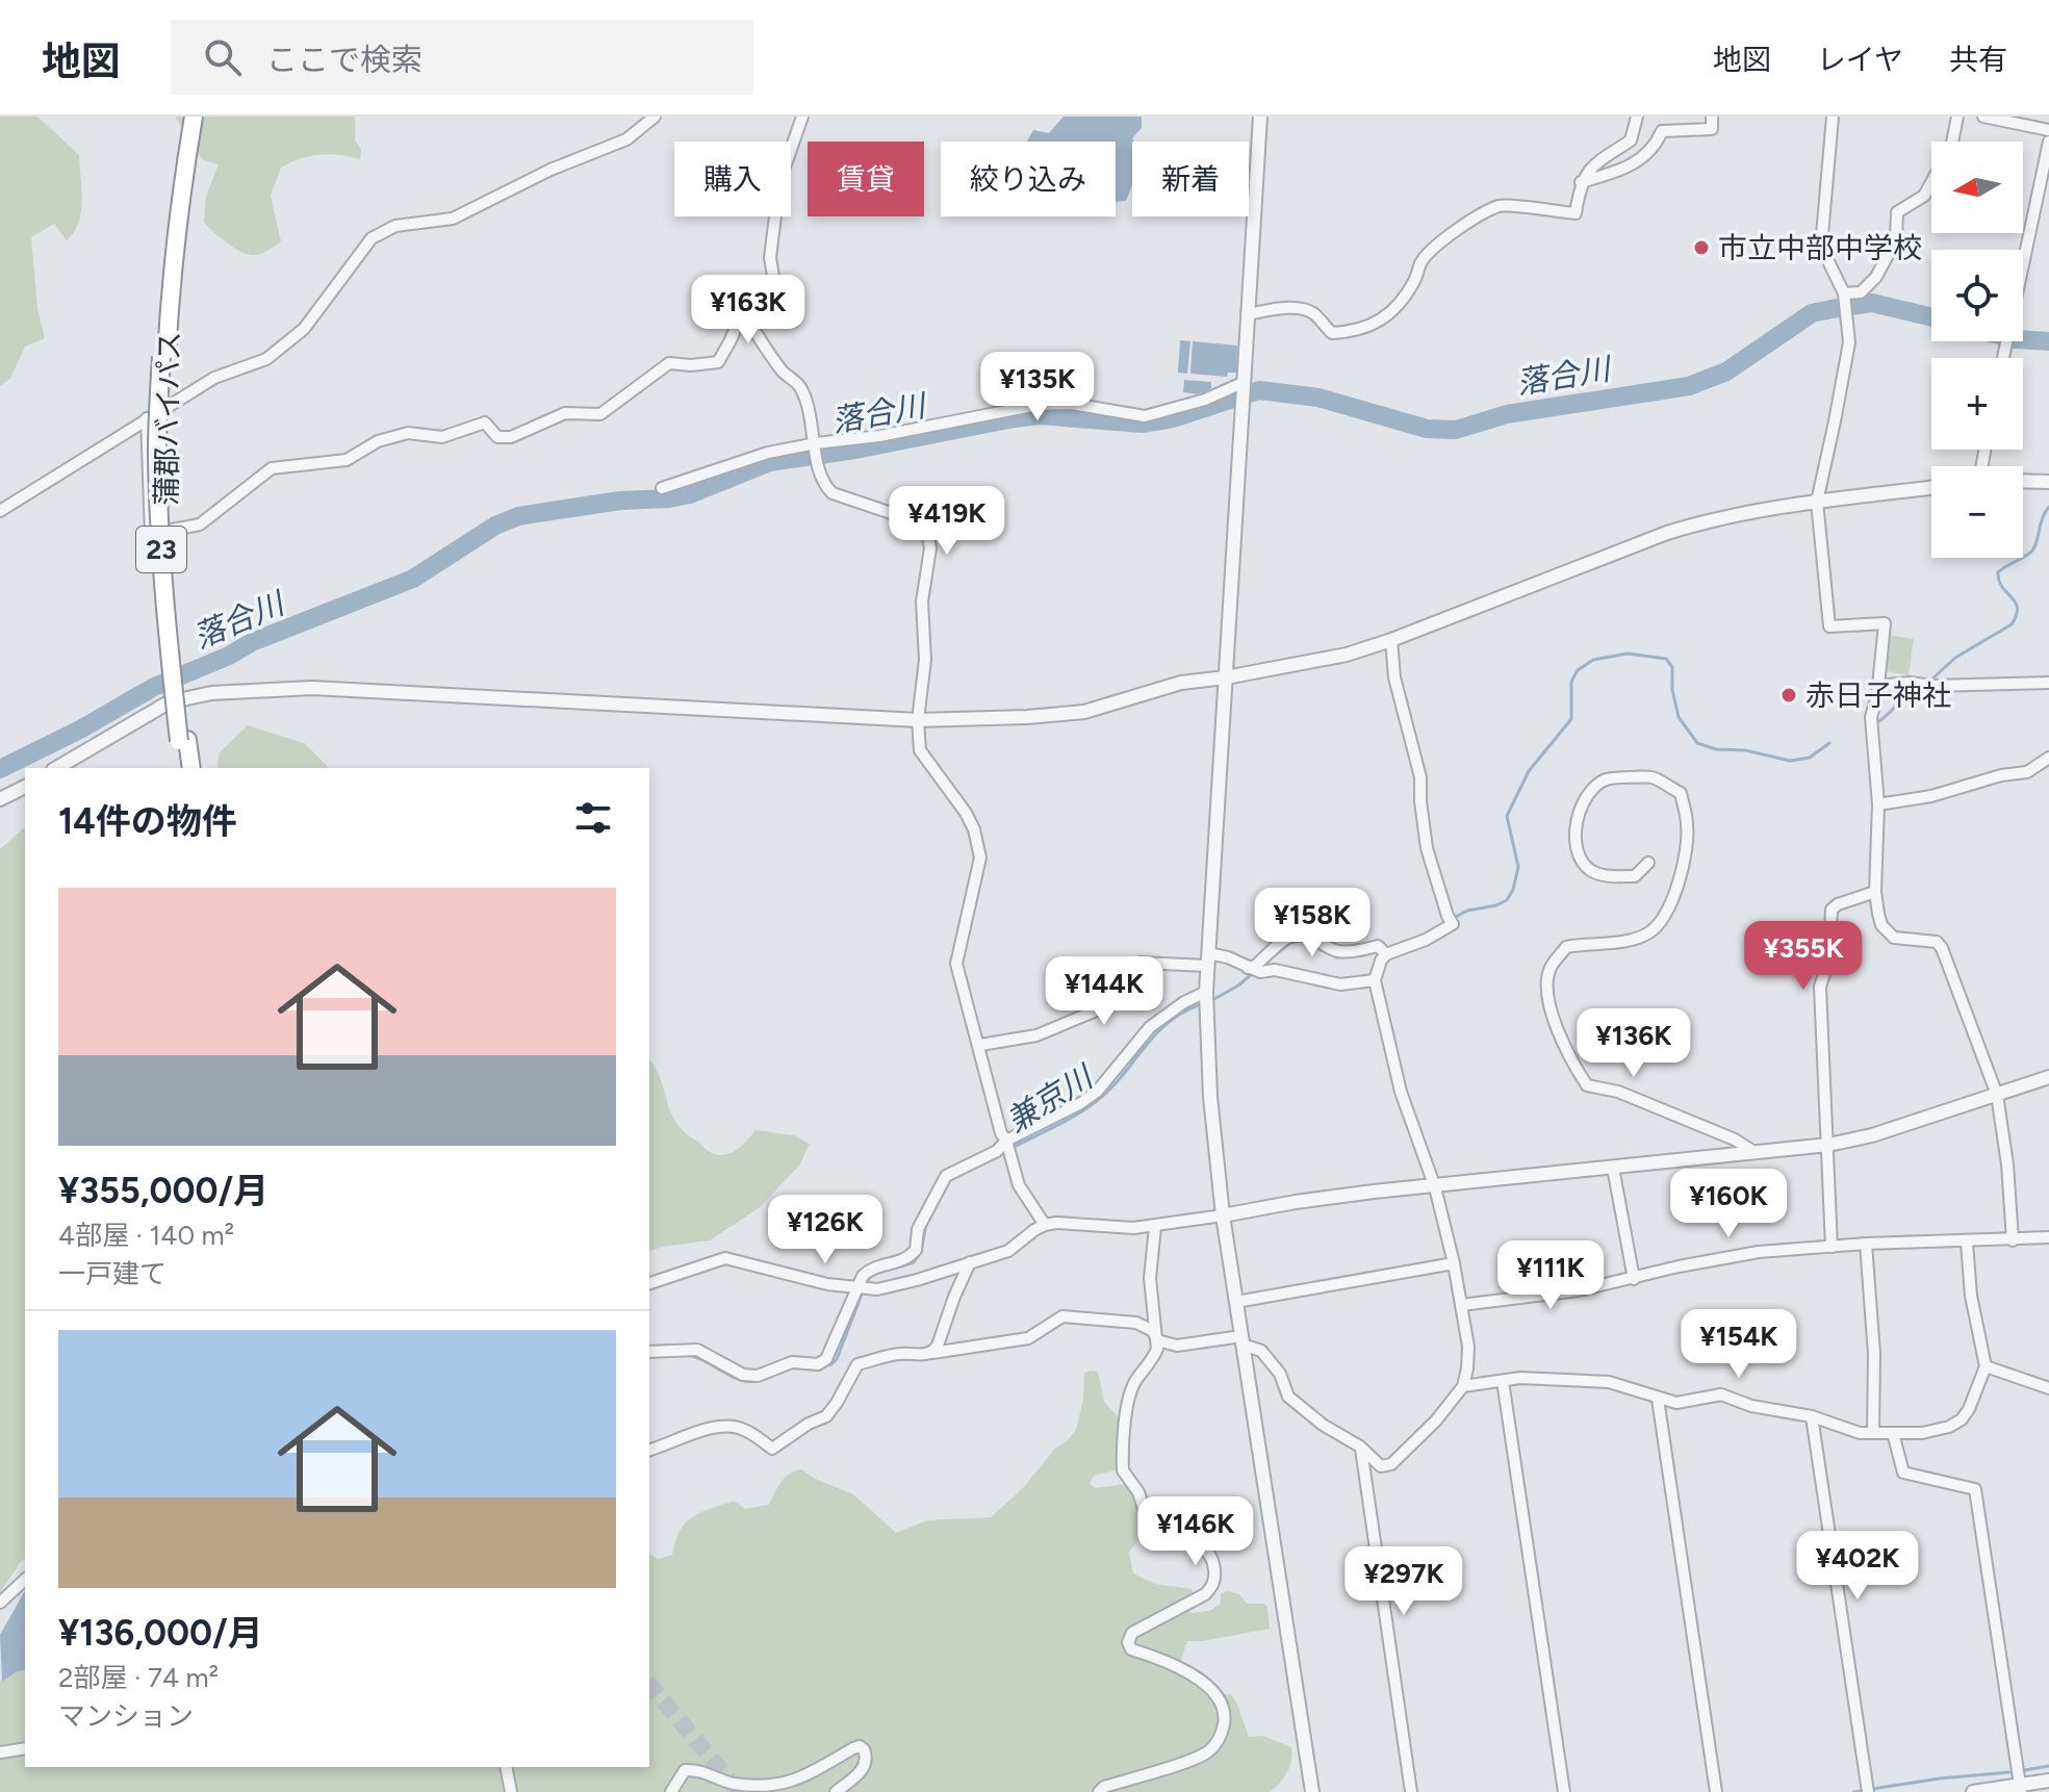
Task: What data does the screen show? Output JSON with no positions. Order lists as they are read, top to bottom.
{
  "streets": {
    "highway": ["蒲郡バイパス", "23"]
  },
  "water": ["落合川", "兼京川"],
  "places": ["市立中部中学校", "赤日子神社"],
  "north": "left",
  "page": {
    "header": "地図",
    "search": "ここで検索",
    "nav": ["地図", "レイヤ", "共有"],
    "map_buttons": ["+", "−"],
    "chip": [
      "購入",
      "賃貸",
      "絞り込み",
      "新着"
    ],
    "price": [
      "¥163K",
      "¥135K",
      "¥419K",
      "¥158K",
      "¥355K",
      "¥144K",
      "¥136K",
      "¥160K",
      "¥126K",
      "¥111K",
      "¥154K",
      "¥146K",
      "¥402K",
      "¥297K"
    ],
    "heading": "14件の物件",
    "list": [
      {
        "name": "¥355,000/月",
        "note": "4部屋 · 140 m² · 一戸建て"
      },
      {
        "name": "¥136,000/月",
        "note": "2部屋 · 74 m² · マンション"
      }
    ]
  }
}
